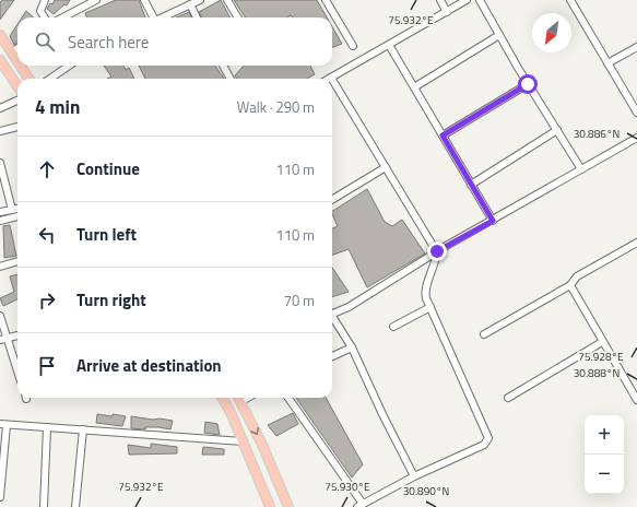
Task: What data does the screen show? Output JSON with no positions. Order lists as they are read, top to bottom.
{
  "north": "bottom left",
  "page": {
    "search": "Search here",
    "heading": ["4 min", "Walk · 290 m"],
    "list": [
      ["Continue", "110 m"],
      ["Turn left", "110 m"],
      ["Turn right", "70 m"],
      "Arrive at destination"
    ],
    "map_buttons": ["+", "−"]
  },
  "coordinates": [
    "75.932°E",
    "30.886°N",
    "75.928°E",
    "30.888°N",
    "75.930°E",
    "30.890°N"
  ]
}
